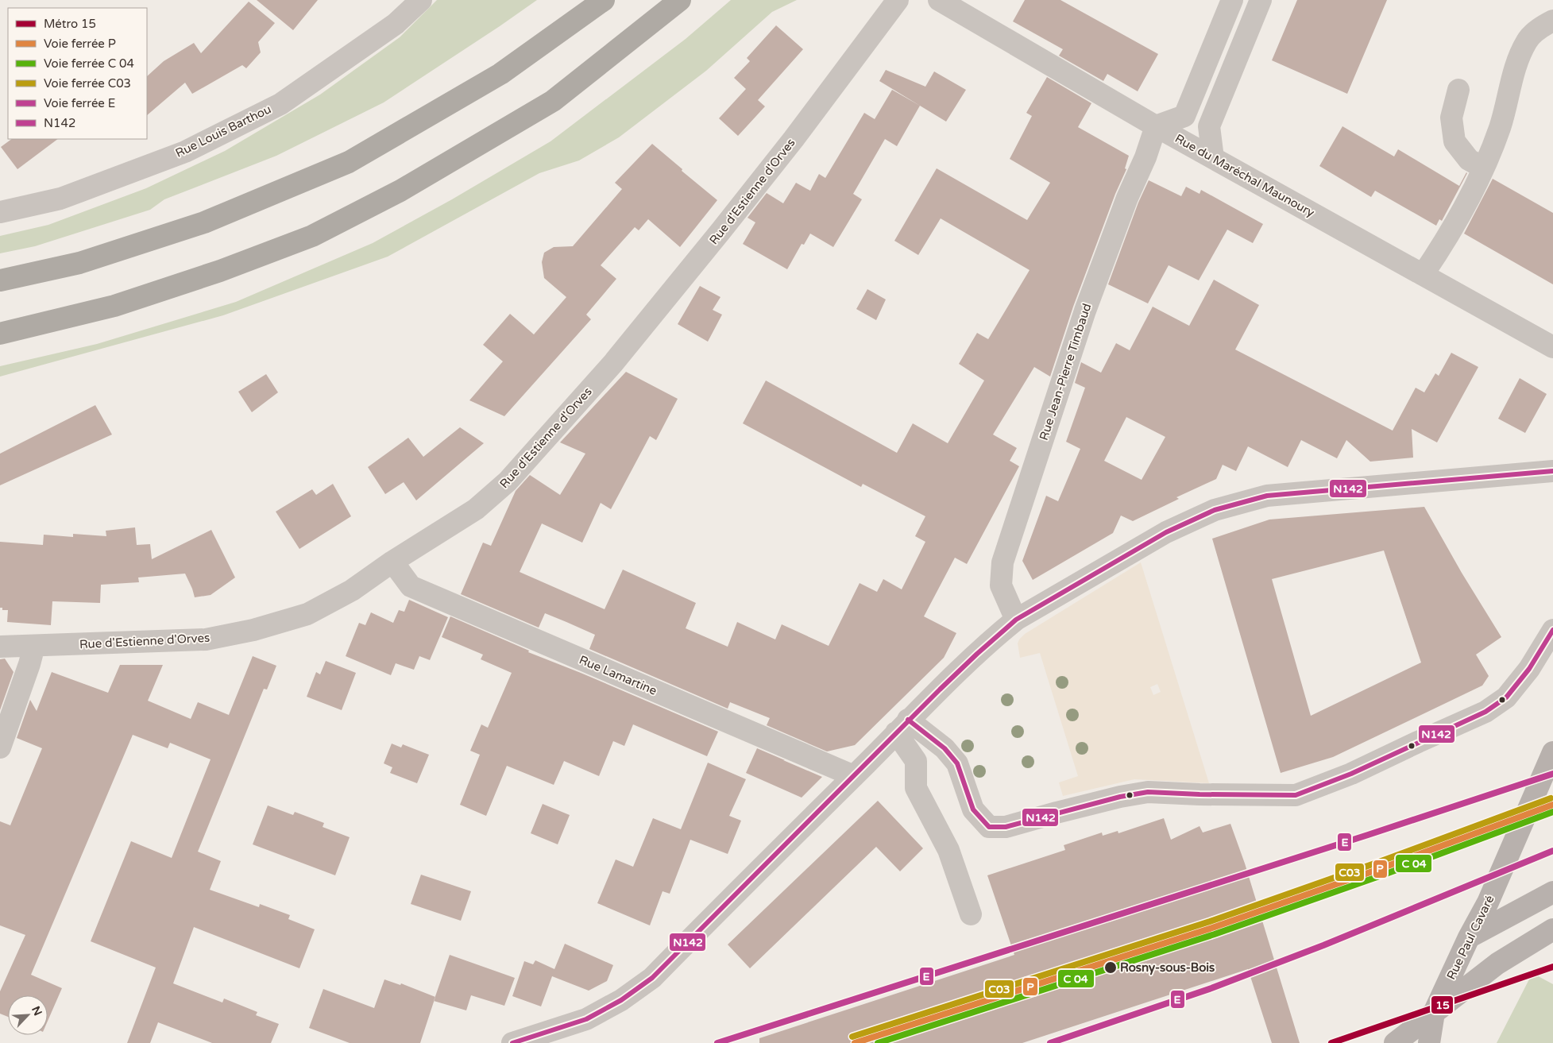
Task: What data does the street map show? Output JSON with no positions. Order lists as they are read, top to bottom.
{
  "streets": {
    "main road": ["Rue Paul Cavaré"],
    "street": [
      "Rue Louis Barthou",
      "Rue du Maréchal Maunoury",
      "Rue d'Estienne d'Orves",
      "Rue Jean-Pierre Timbaud",
      "Rue Lamartine"
    ]
  },
  "crossings": [
    ["Rue du Maréchal Maunoury", "Rue Jean-Pierre Timbaud"],
    ["Rue d'Estienne d'Orves", "Rue Lamartine"]
  ],
  "places": ["Rosny-sous-Bois"],
  "lines": [
    "transit line N142",
    "rail line E",
    "rail line C03",
    "rail line P",
    "metro line 15"
  ],
  "legend": [
    "Métro 15",
    "Voie ferrée P",
    "Voie ferrée C 04",
    "Voie ferrée C03",
    "Voie ferrée E",
    "N142"
  ],
  "north": "top right"
}
